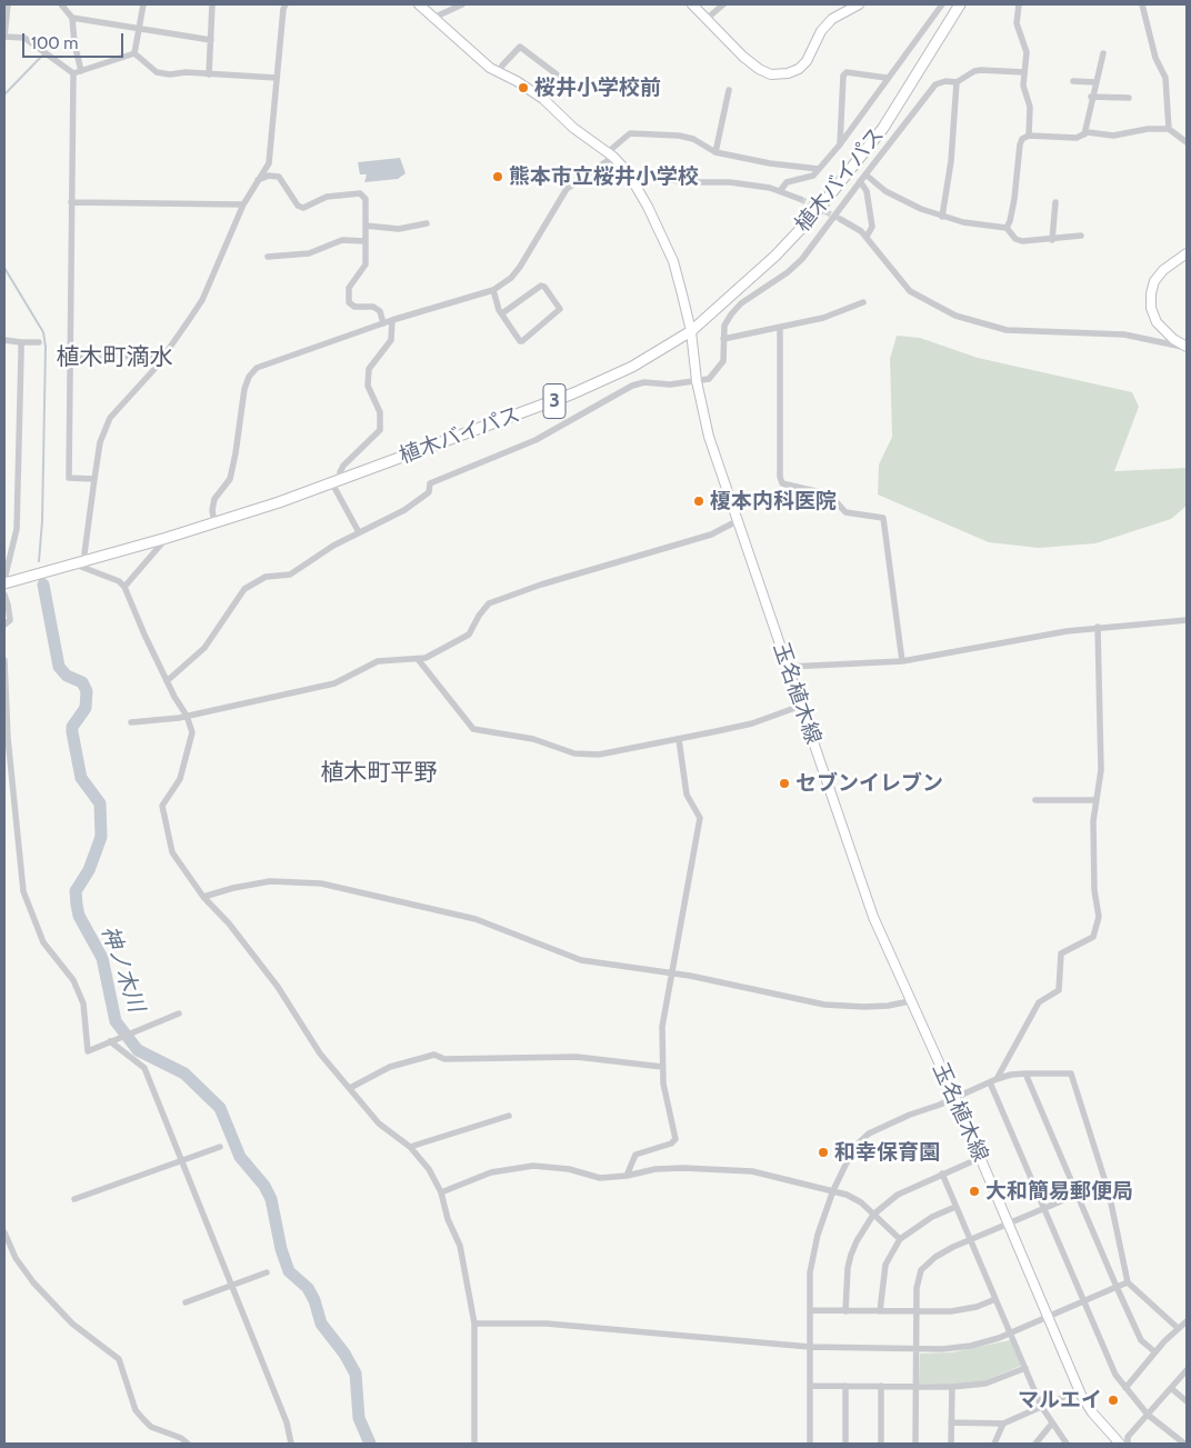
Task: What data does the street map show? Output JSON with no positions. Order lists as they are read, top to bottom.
{
  "streets": {
    "highway": ["植木バイパス", "3"],
    "main road": ["玉名植木線"]
  },
  "crossings": [
    ["植木バイパス", "玉名植木線"]
  ],
  "districts": ["植木町滴水", "植木町平野"],
  "water": ["神ノ木川"],
  "places": [
    "桜井小学校前",
    "熊本市立桜井小学校",
    "榎本内科医院",
    "セブンイレブン",
    "和幸保育園",
    "大和簡易郵便局",
    "マルエイ"
  ],
  "scale_bar": "100 m"
}
